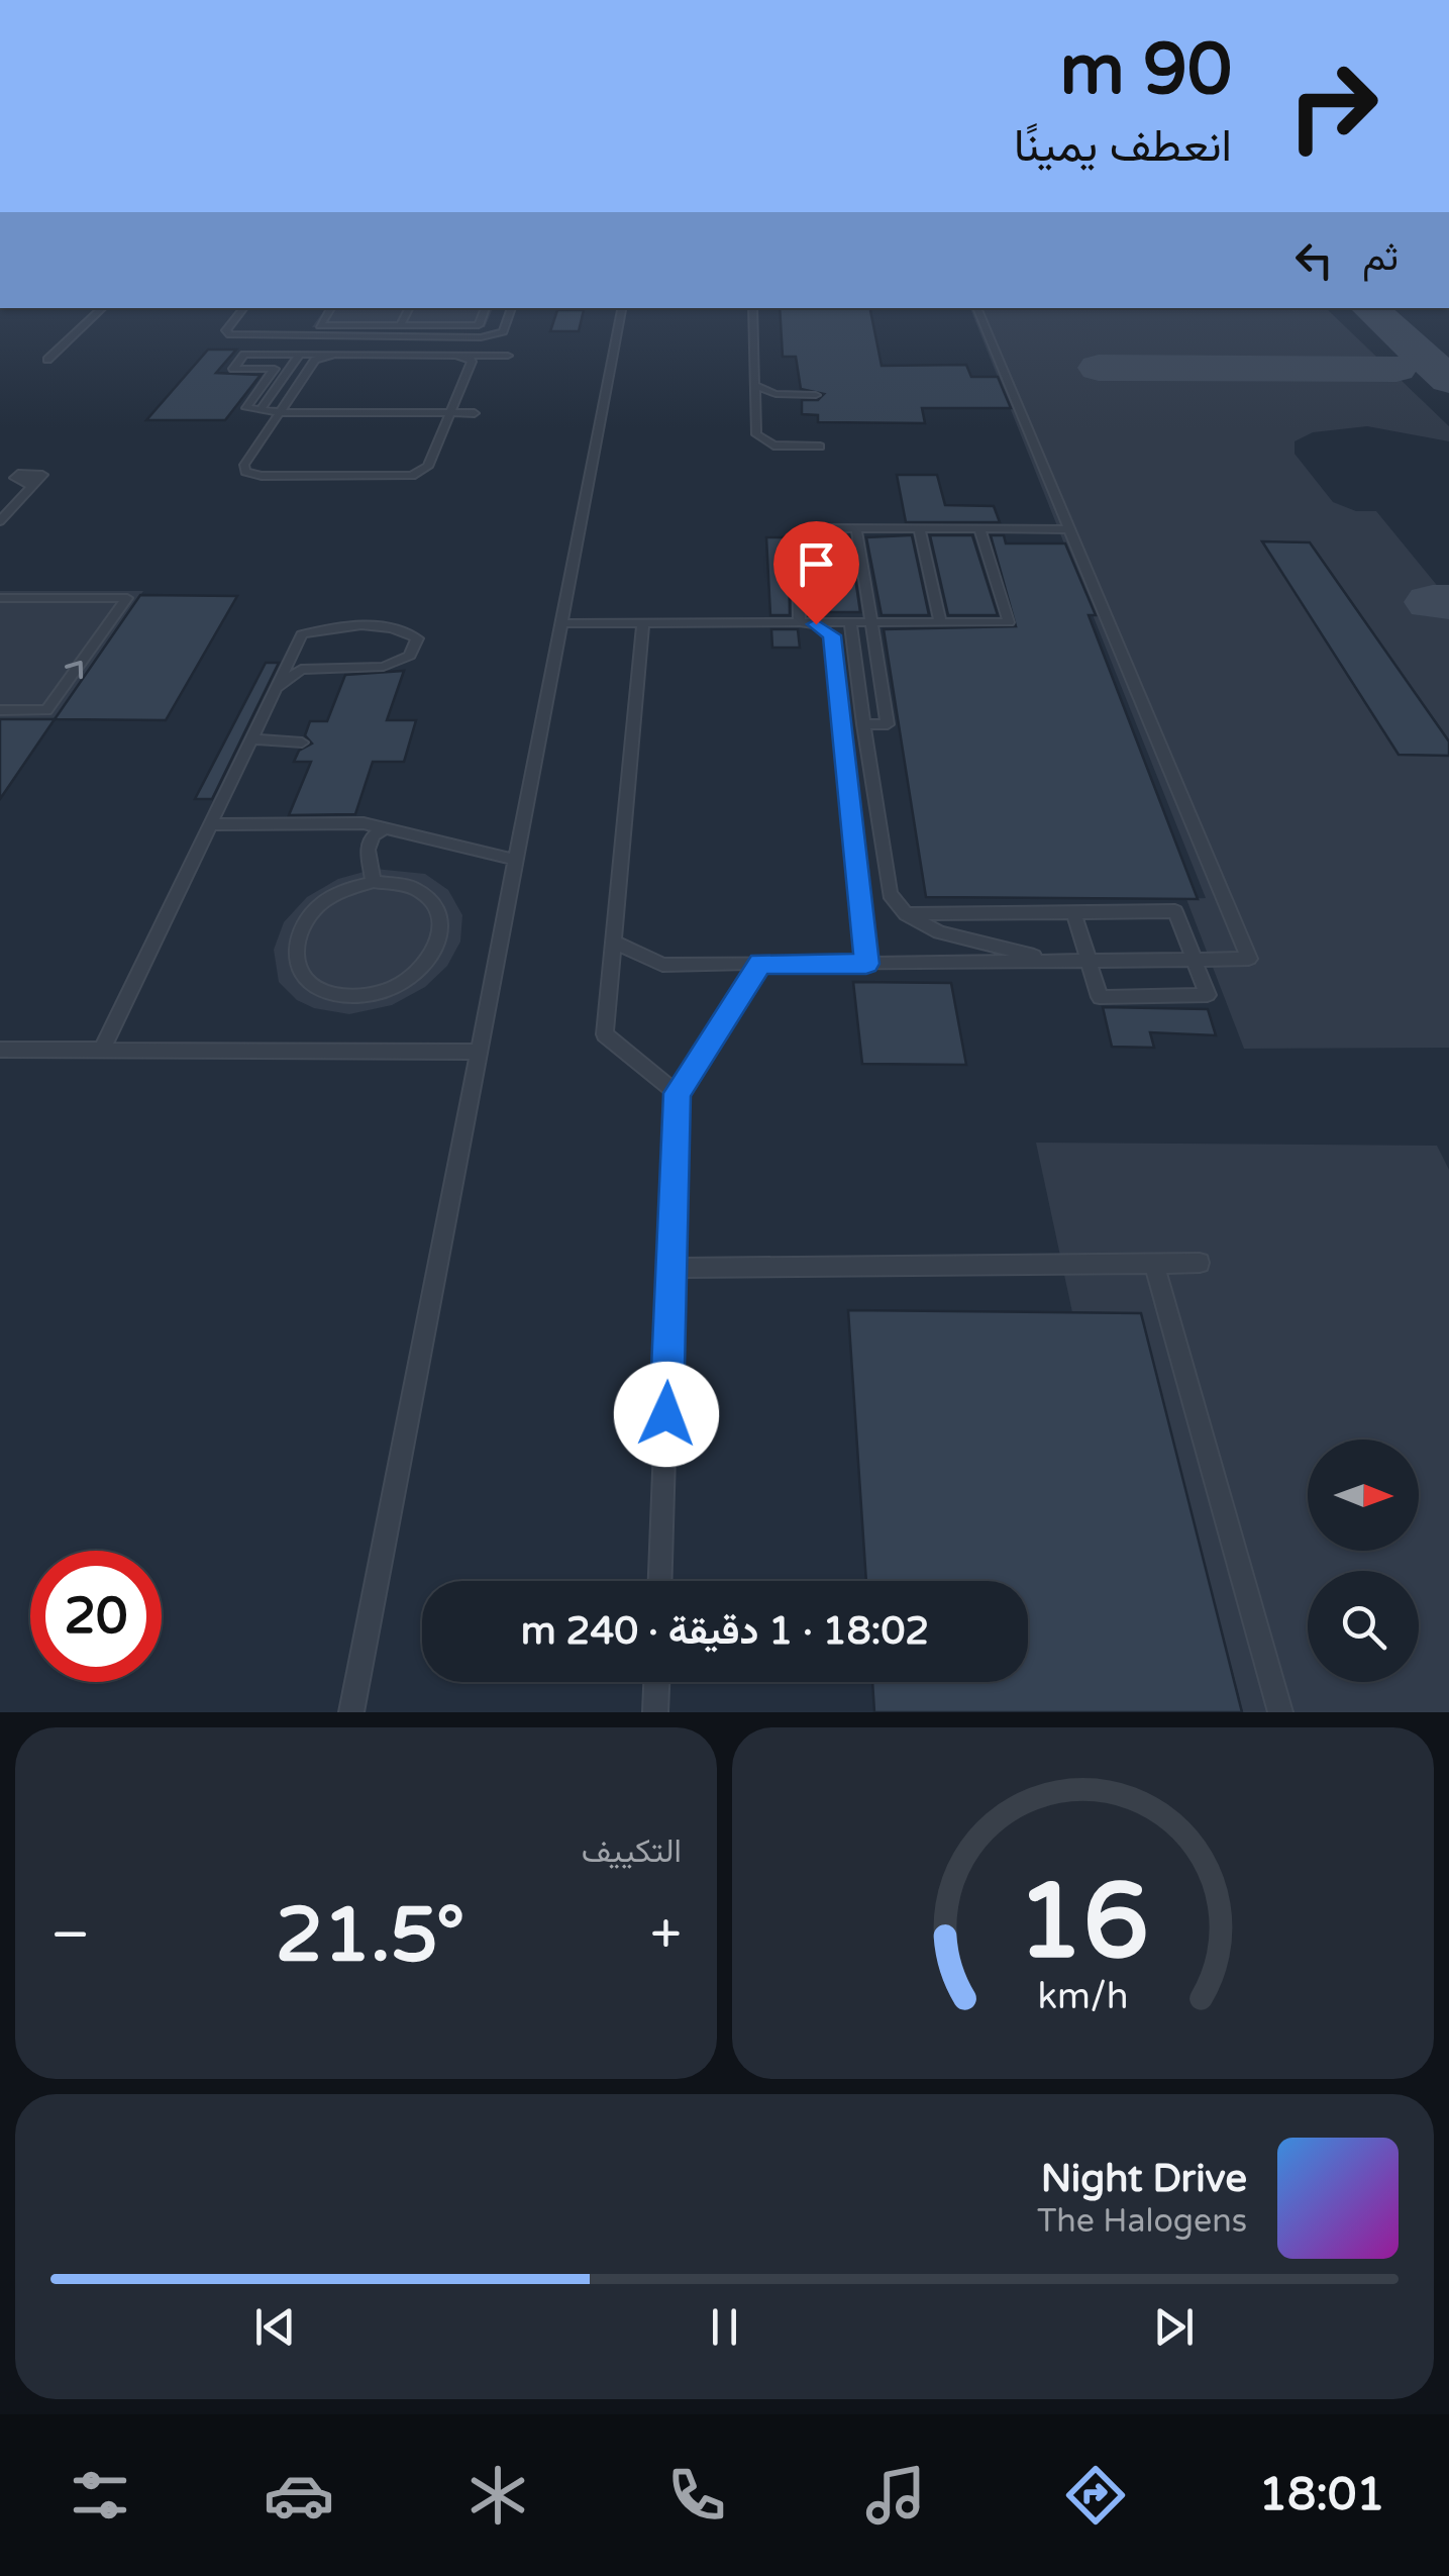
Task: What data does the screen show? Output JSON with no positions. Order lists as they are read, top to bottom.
{
  "north": "right",
  "page": {
    "turn": ["90 m", "انعطف يمينًا"],
    "then": "ثم",
    "limit": "20",
    "trip": "18:02 · 1 دقيقة · 240 m",
    "tile": "التكييف",
    "heat": ["−", "21.5°", "+"],
    "song": ["Night Drive", "The Halogens"],
    "tabs": "18:01",
    "gauge": ["16", "km/h"]
  }
}
